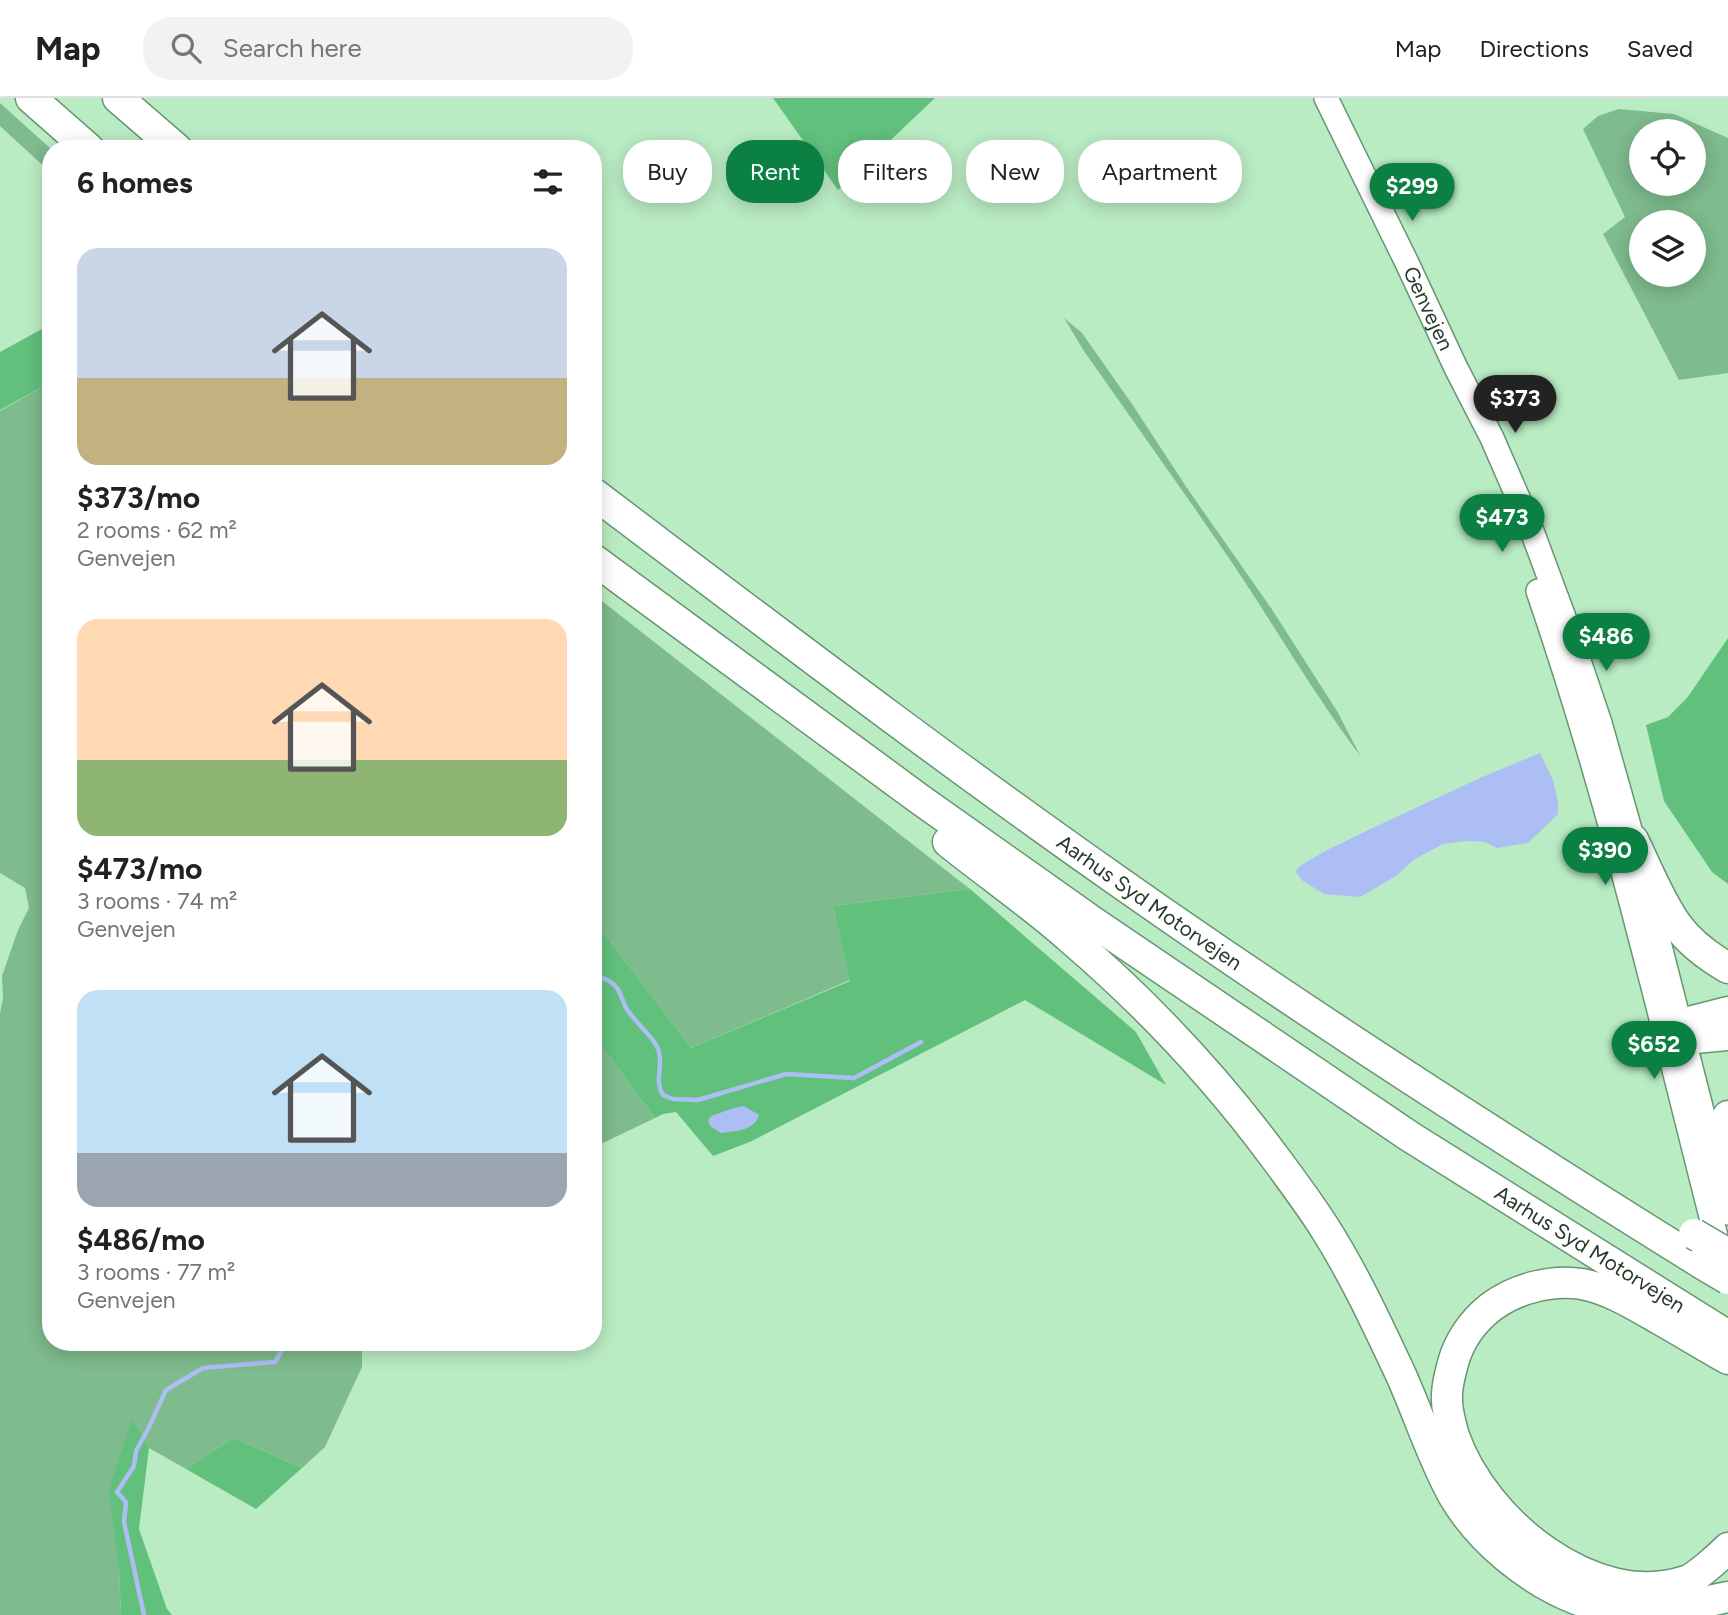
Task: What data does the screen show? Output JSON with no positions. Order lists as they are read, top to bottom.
{
  "streets": {
    "highway": ["Aarhus Syd Motorvejen"],
    "street": ["Genvejen"]
  },
  "page": {
    "header": "Map",
    "search": "Search here",
    "nav": ["Map", "Directions", "Saved"],
    "chip": [
      "Buy",
      "Rent",
      "Filters",
      "New",
      "Apartment"
    ],
    "heading": "6 homes",
    "price": [
      "$299",
      "$373",
      "$473",
      "$486",
      "$390",
      "$652"
    ],
    "list": [
      {
        "name": "$373/mo",
        "note": "2 rooms · 62 m² · Genvejen"
      },
      {
        "name": "$473/mo",
        "note": "3 rooms · 74 m² · Genvejen"
      },
      {
        "name": "$486/mo",
        "note": "3 rooms · 77 m² · Genvejen"
      }
    ]
  }
}
